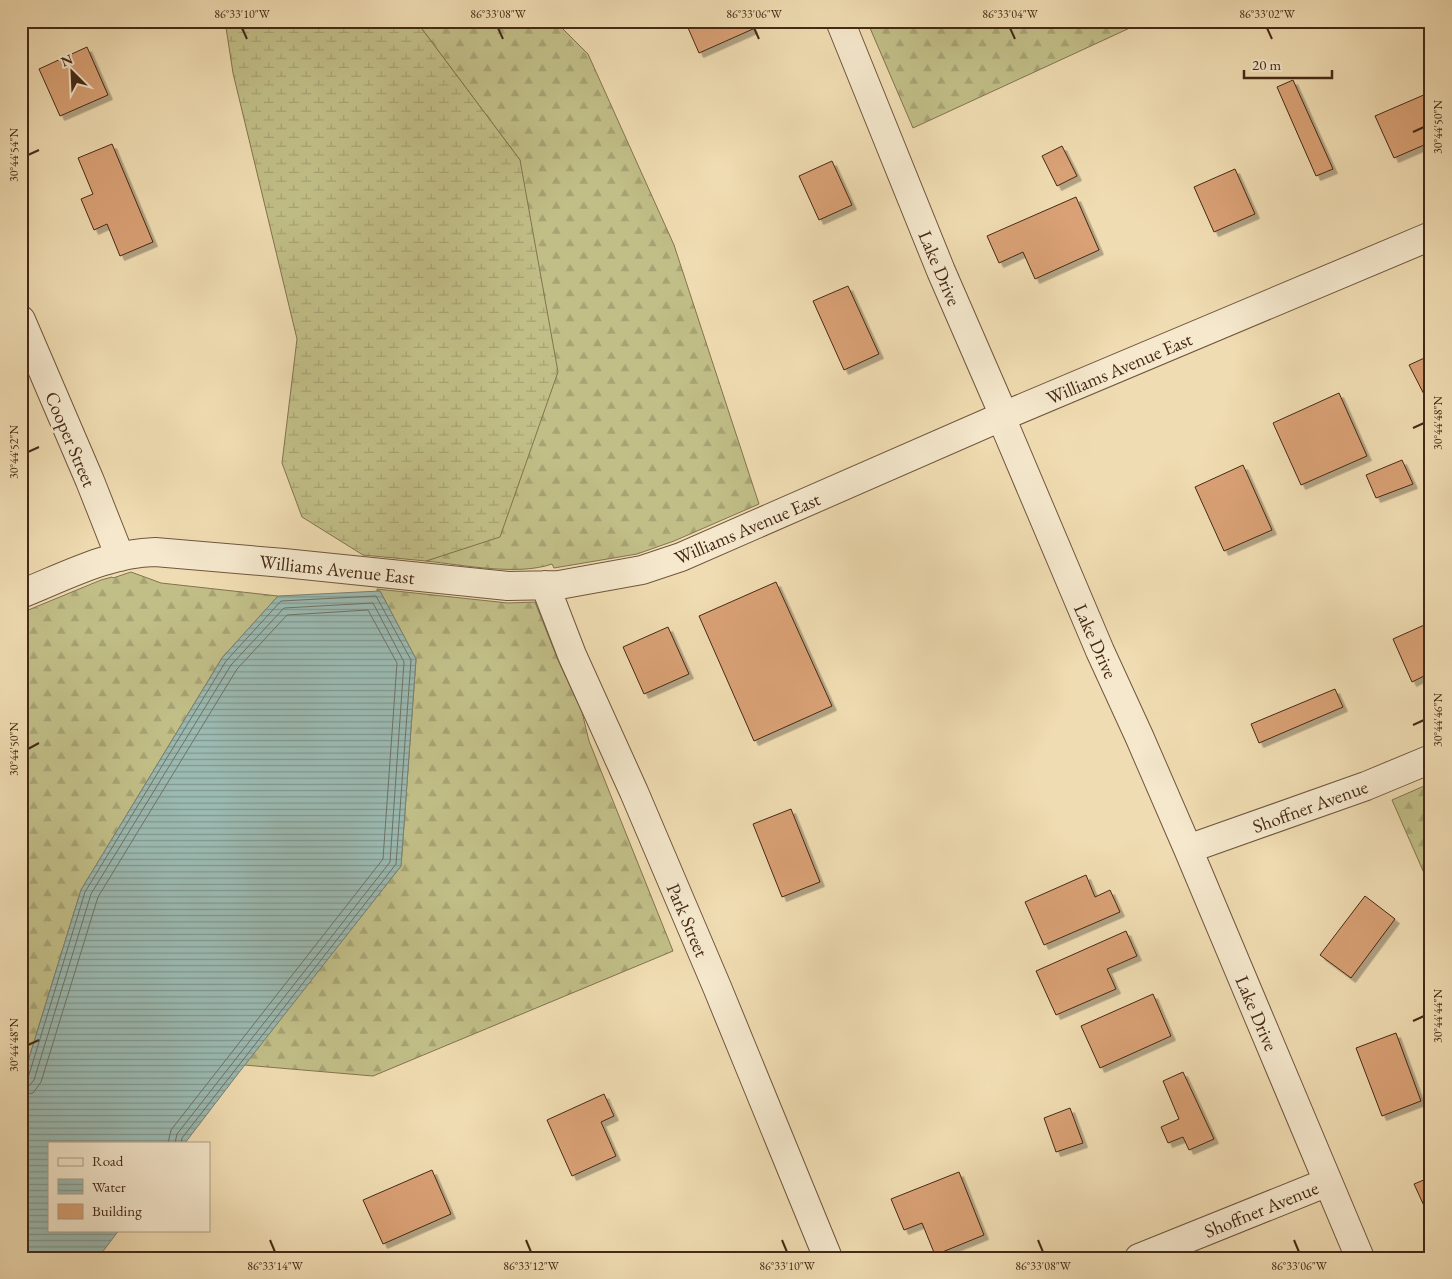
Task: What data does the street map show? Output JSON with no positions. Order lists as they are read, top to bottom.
{
  "streets": {
    "street": [
      "Lake Drive",
      "Williams Avenue East",
      "Cooper Street",
      "Shoffner Avenue",
      "Park Street"
    ]
  },
  "crossings": [
    ["Lake Drive", "Williams Avenue East"],
    ["Lake Drive", "Shoffner Avenue"],
    ["Williams Avenue East", "Cooper Street"],
    ["Williams Avenue East", "Park Street"]
  ],
  "legend": ["Road", "Water", "Building"],
  "scale_bar": "20 m",
  "north": "top left",
  "coordinates": [
    "86°33'10\"W",
    "86°33'08\"W",
    "86°33'06\"W",
    "86°33'04\"W",
    "86°33'02\"W",
    "30°44'50\"N",
    "30°44'54\"N",
    "30°44'48\"N",
    "30°44'52\"N",
    "30°44'46\"N",
    "30°44'44\"N",
    "86°33'14\"W",
    "86°33'12\"W"
  ]
}
